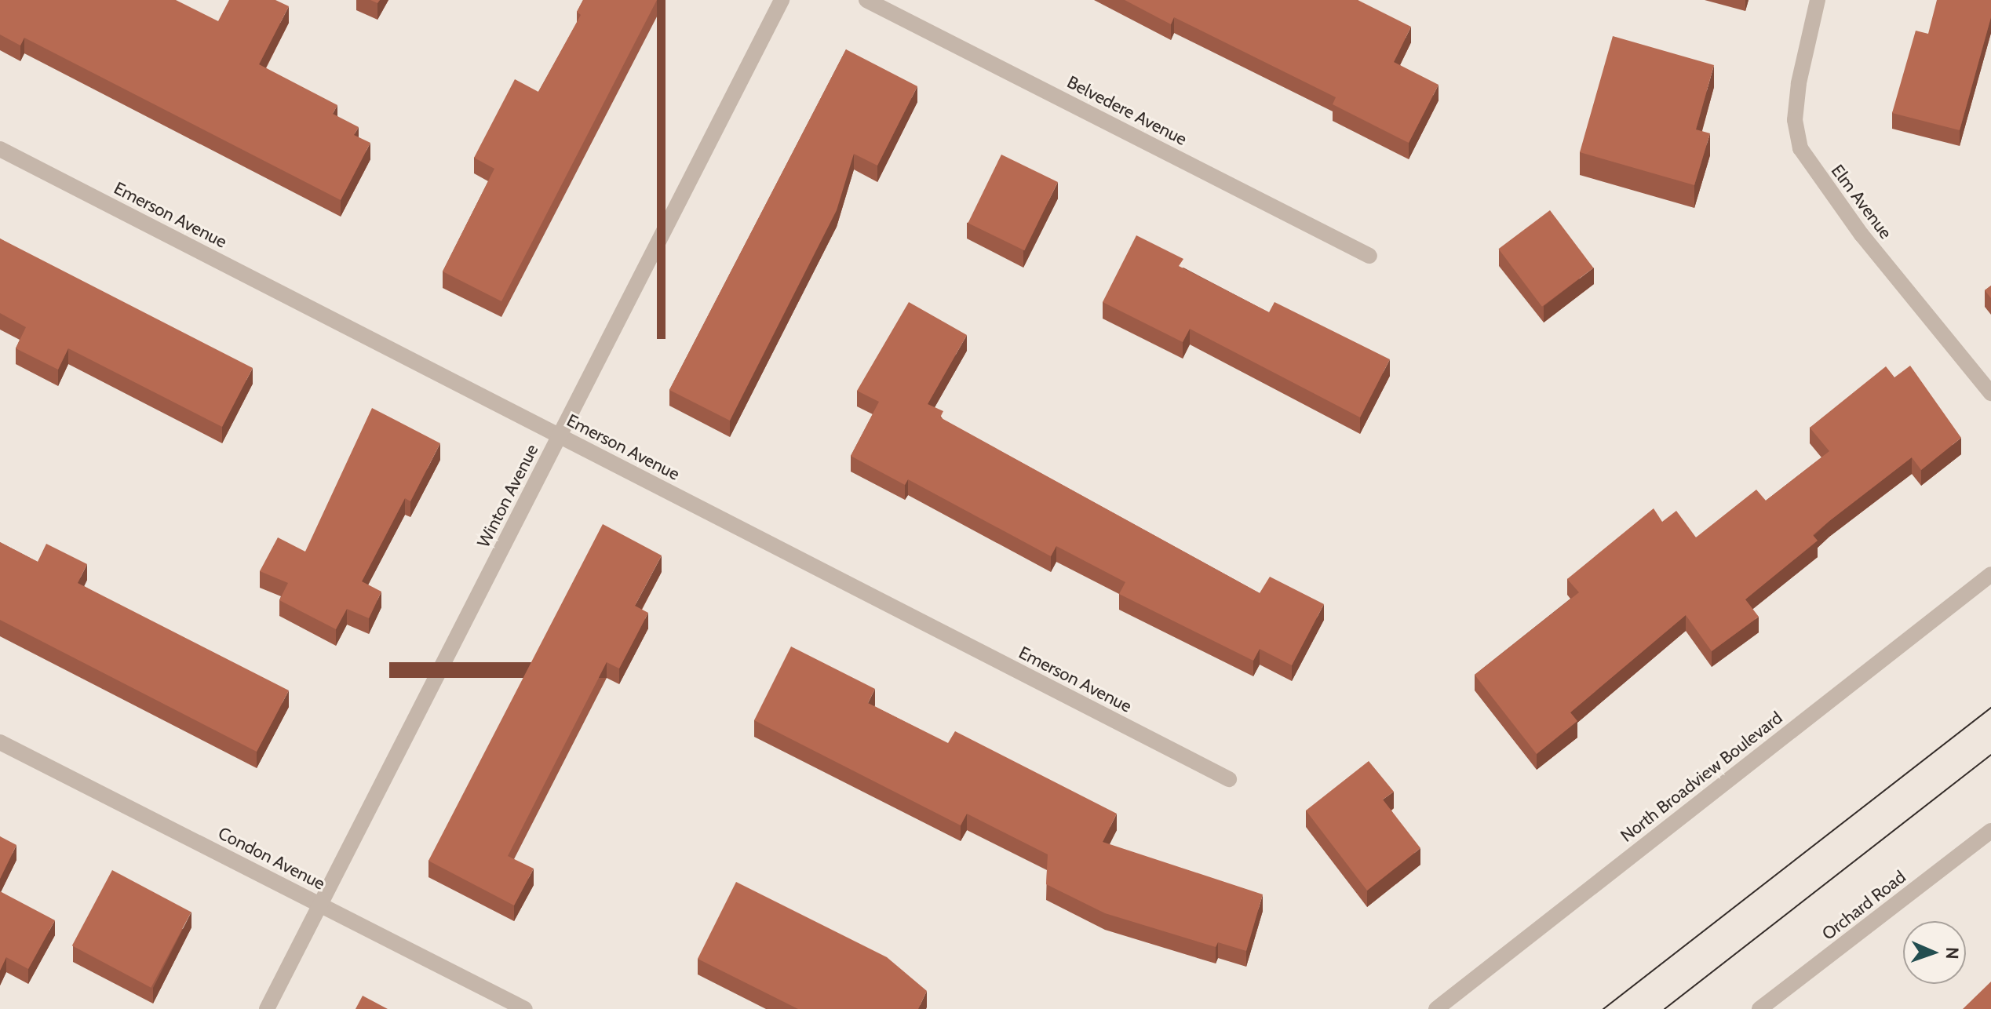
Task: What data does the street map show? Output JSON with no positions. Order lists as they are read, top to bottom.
{
  "streets": {
    "street": [
      "Belvedere Avenue",
      "Elm Avenue",
      "Emerson Avenue",
      "Winton Avenue",
      "North Broadview Boulevard",
      "Condon Avenue",
      "Orchard Road"
    ]
  },
  "crossings": [
    ["Emerson Avenue", "Winton Avenue"],
    ["Winton Avenue", "Condon Avenue"]
  ],
  "north": "right"
}
